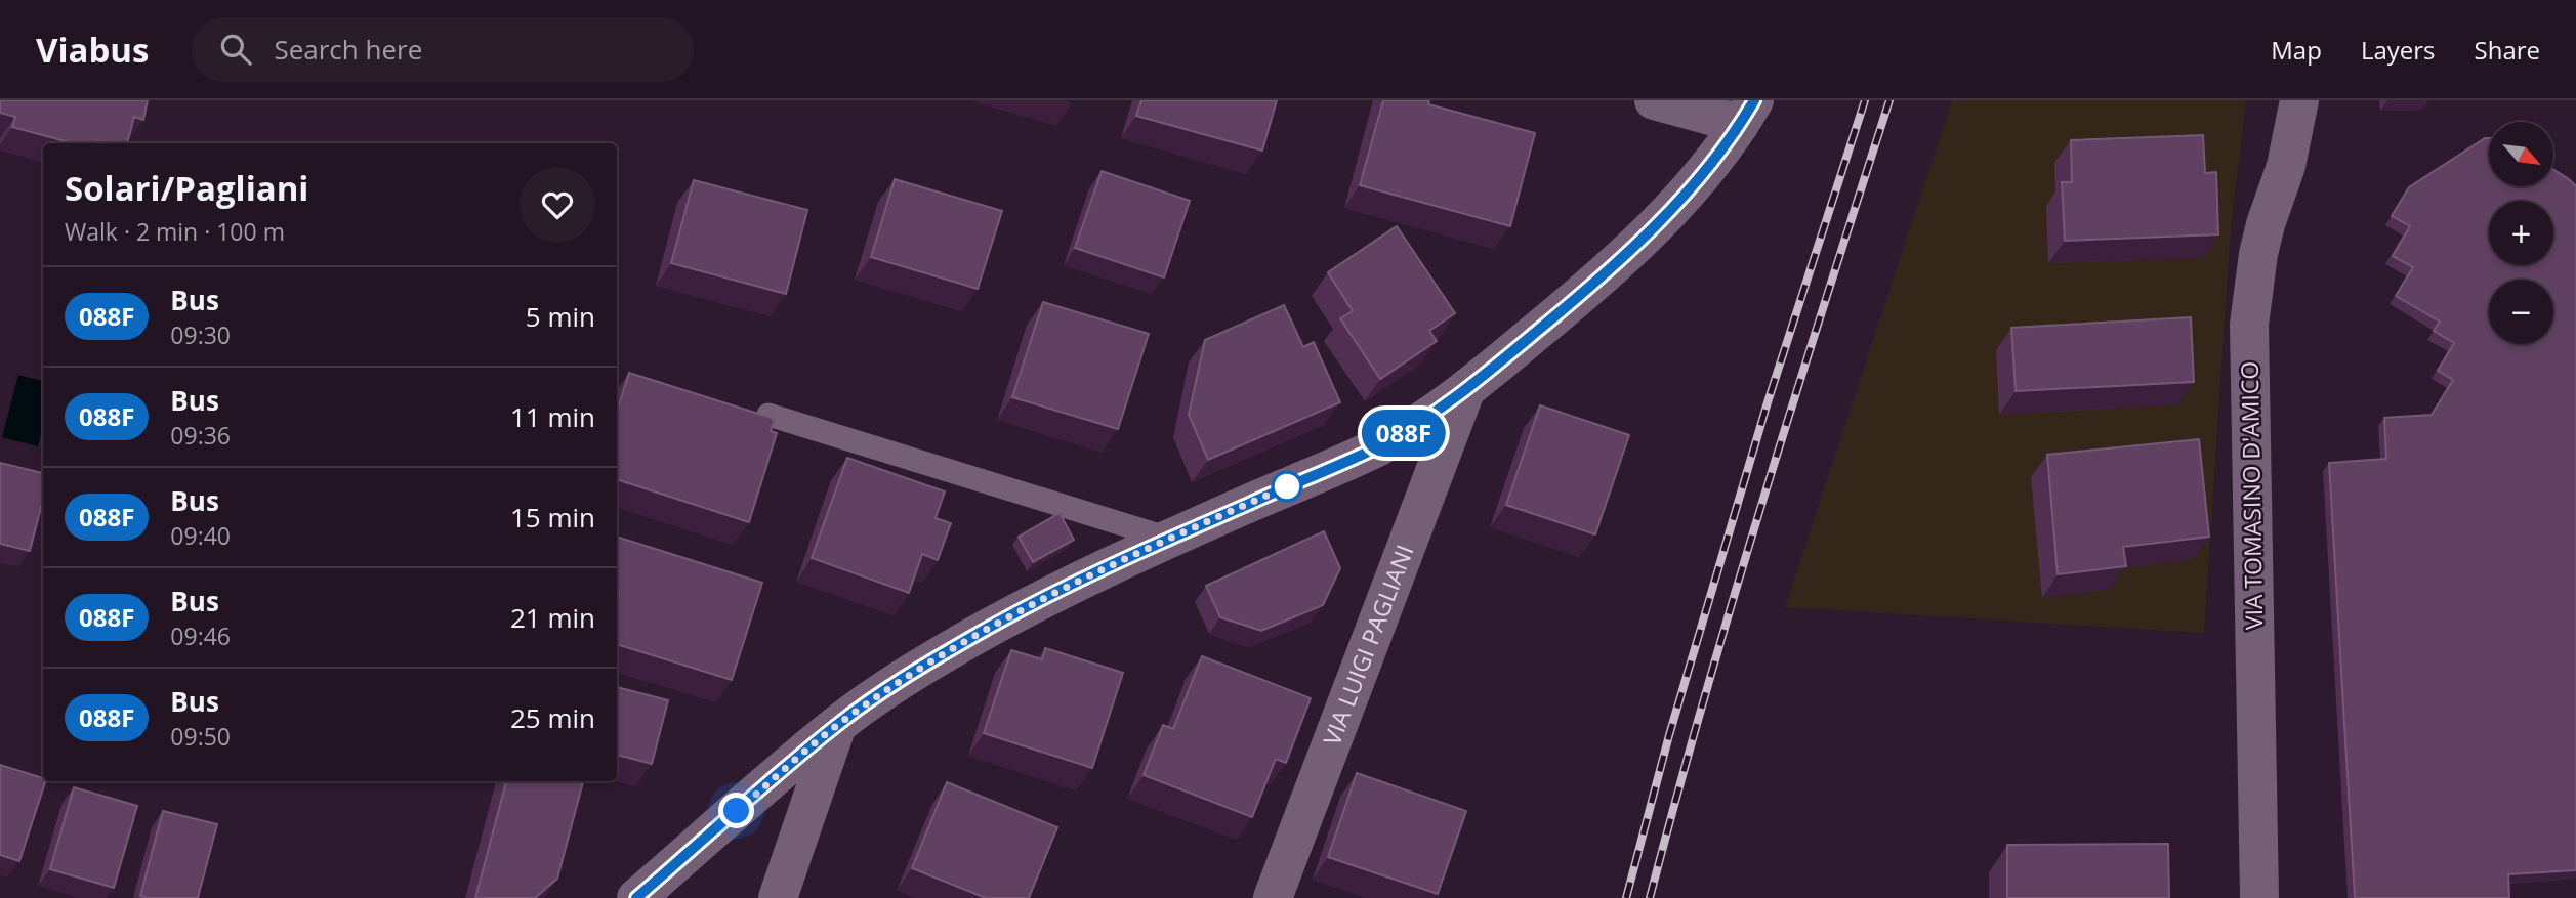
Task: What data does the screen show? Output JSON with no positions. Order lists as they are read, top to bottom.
{
  "streets": {
    "street": ["VIA TOMASINO D'AMICO", "VIA LUIGI PAGLIANI"]
  },
  "lines": ["bus line 088F"],
  "north": "bottom right",
  "page": {
    "header": "Viabus",
    "search": "Search here",
    "nav": ["Map", "Layers", "Share"],
    "on_map": "088F",
    "map_buttons": ["+", "−"],
    "heading": ["Solari/Pagliani", "Walk · 2 min · 100 m"],
    "list": [
      {
        "mark": "088F",
        "name": "Bus",
        "note": "09:30",
        "value": "5 min"
      },
      {
        "mark": "088F",
        "name": "Bus",
        "note": "09:36",
        "value": "11 min"
      },
      {
        "mark": "088F",
        "name": "Bus",
        "note": "09:40",
        "value": "15 min"
      },
      {
        "mark": "088F",
        "name": "Bus",
        "note": "09:46",
        "value": "21 min"
      },
      {
        "mark": "088F",
        "name": "Bus",
        "note": "09:50",
        "value": "25 min"
      }
    ]
  }
}
